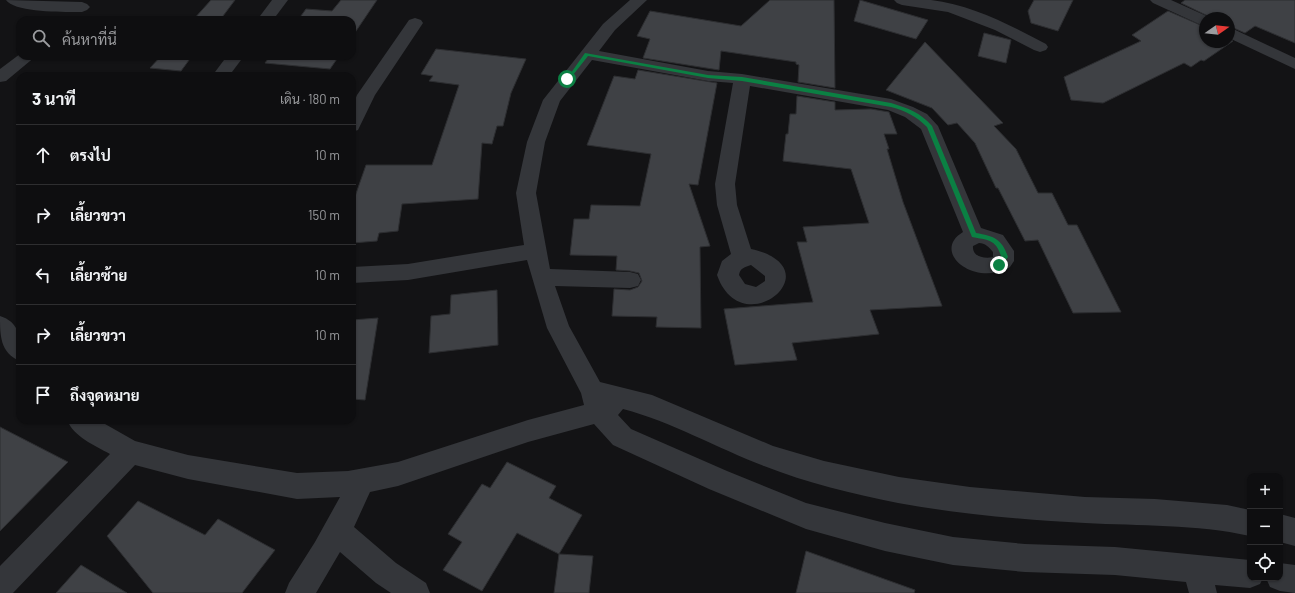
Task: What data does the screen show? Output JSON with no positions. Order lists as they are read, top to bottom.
{
  "north": "right",
  "page": {
    "search": "ค้นหาที่นี่",
    "heading": ["3 นาที", "เดิน · 180 m"],
    "list": [
      ["ตรงไป", "10 m"],
      ["เลี้ยวขวา", "150 m"],
      ["เลี้ยวซ้าย", "10 m"],
      ["เลี้ยวขวา", "10 m"],
      "ถึงจุดหมาย"
    ],
    "map_buttons": ["+", "−"]
  }
}
